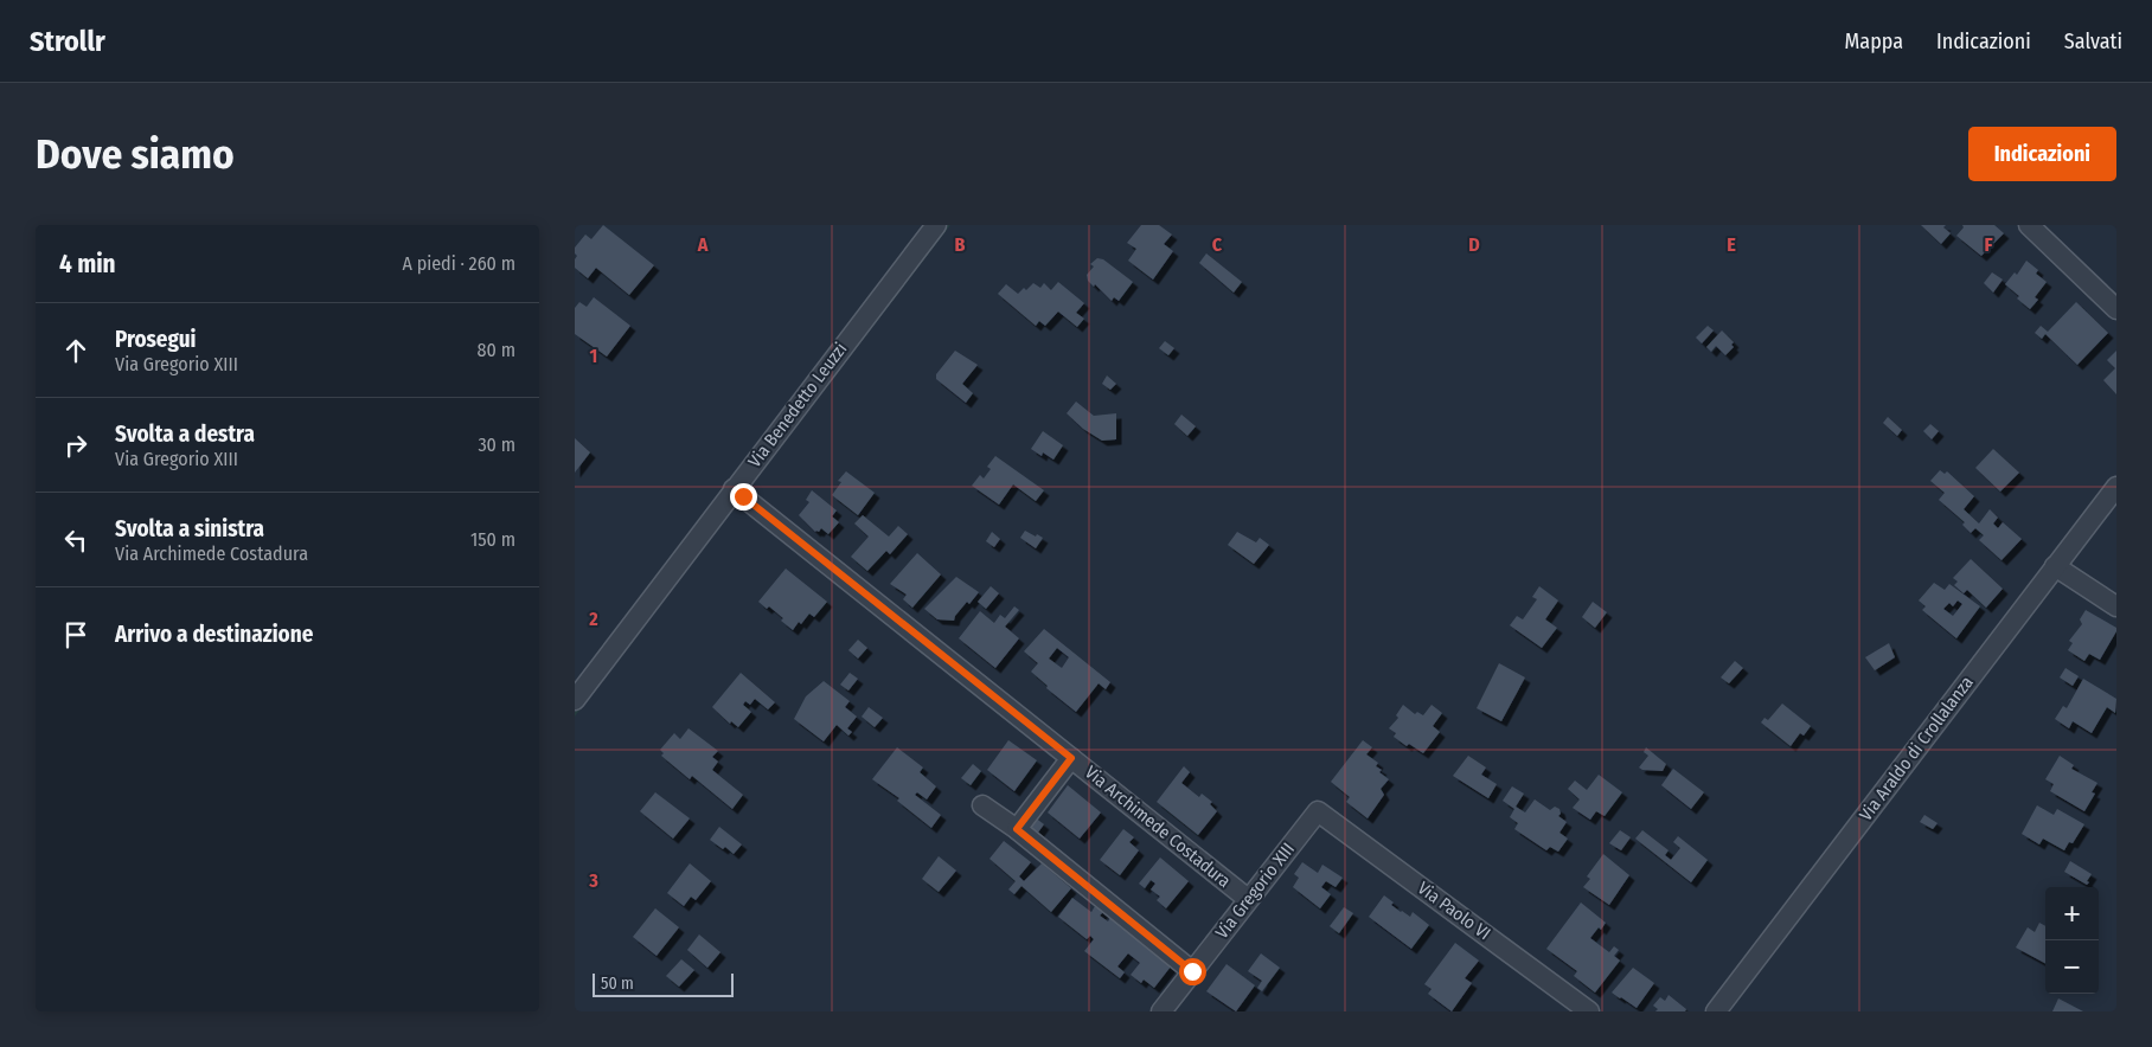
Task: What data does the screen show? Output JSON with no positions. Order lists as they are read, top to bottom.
{
  "streets": {
    "street": [
      "Via Benedetto Leuzzi",
      "Via Araldo di Crollalanza",
      "Via Archimede Costadura",
      "Via Gregorio XIII",
      "Via Paolo VI"
    ]
  },
  "crossings": [
    ["Via Benedetto Leuzzi", "Via Archimede Costadura"],
    ["Via Archimede Costadura", "Via Gregorio XIII"],
    ["Via Gregorio XIII", "Via Paolo VI"]
  ],
  "scale_bar": "50 m",
  "page": {
    "header": "Strollr",
    "nav": ["Mappa", "Indicazioni", "Salvati"],
    "buttons": "Indicazioni",
    "title": "Dove siamo",
    "heading": ["4 min", "A piedi · 260 m"],
    "list": [
      ["Prosegui", "Via Gregorio XIII", "80 m"],
      ["Svolta a destra", "Via Gregorio XIII", "30 m"],
      ["Svolta a sinistra", "Via Archimede Costadura", "150 m"],
      "Arrivo a destinazione"
    ],
    "map_buttons": ["+", "−"],
    "scale": "50 m"
  },
  "grid": {
    "columns": [
      "A",
      "B",
      "C",
      "D",
      "E",
      "F"
    ],
    "rows": ["1", "2", "3"]
  }
}
